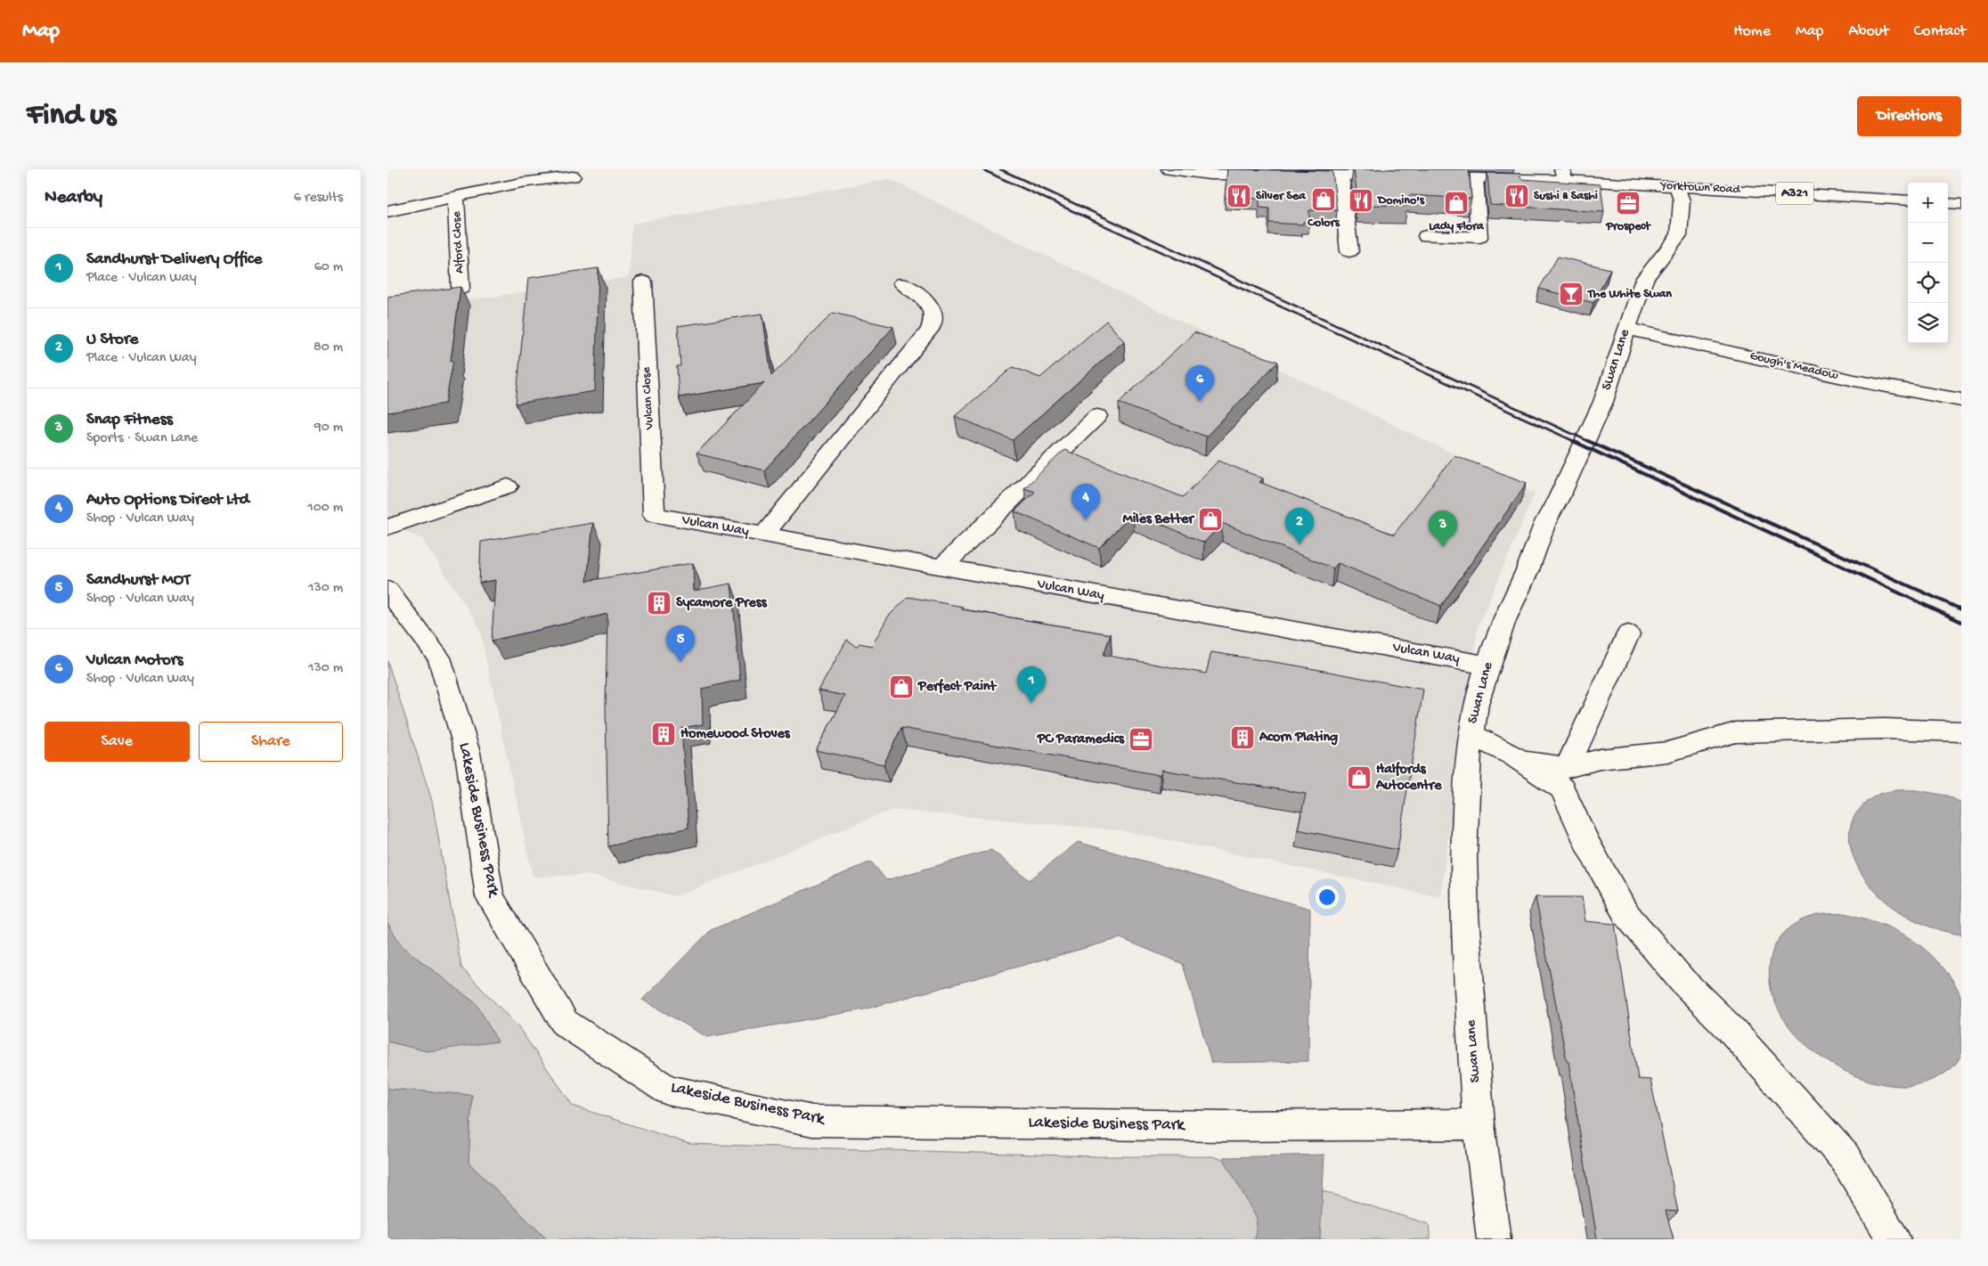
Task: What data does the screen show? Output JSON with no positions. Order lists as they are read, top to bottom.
{
  "streets": {
    "street": [
      "Yorktown Road",
      "A321",
      "Alford Close",
      "Swan Lane",
      "Gough's Meadow",
      "Vulcan Close",
      "Vulcan Way",
      "Lakeside Business Park"
    ]
  },
  "crossings": [
    ["Yorktown Road", "Swan Lane"],
    ["Swan Lane", "Gough's Meadow"],
    ["Swan Lane", "Vulcan Way"],
    ["Swan Lane", "Lakeside Business Park"],
    ["Vulcan Close", "Vulcan Way"]
  ],
  "places": {
    "restaurant": ["Silver Sea", "Sushi & Sashi", "Domino's"],
    "shop": [
      "Colors",
      "Lady Flora",
      "Miles Better",
      "Perfect Paint",
      "Halfords Autocentre"
    ],
    "office": ["Prospect", "PC Paramedics"],
    "bar": ["The White Swan"],
    "building": ["Sycamore Press", "Homewood Stoves", "Acorn Plating"]
  },
  "page": {
    "header": "Map",
    "nav": [
      "Home",
      "Map",
      "About",
      "Contact"
    ],
    "buttons": [
      "Directions",
      ["Save", "Share"]
    ],
    "title": "Find us",
    "heading": ["Nearby", "6 results"],
    "map_buttons": ["+", "−"],
    "list": [
      {
        "mark": "1",
        "name": "Sandhurst Delivery Office",
        "note": "Place · Vulcan Way",
        "value": "60 m"
      },
      {
        "mark": "2",
        "name": "U Store",
        "note": "Place · Vulcan Way",
        "value": "80 m"
      },
      {
        "mark": "3",
        "name": "Snap Fitness",
        "note": "Sports · Swan Lane",
        "value": "90 m"
      },
      {
        "mark": "4",
        "name": "Auto Options Direct Ltd",
        "note": "Shop · Vulcan Way",
        "value": "100 m"
      },
      {
        "mark": "5",
        "name": "Sandhurst MOT",
        "note": "Shop · Vulcan Way",
        "value": "130 m"
      },
      {
        "mark": "6",
        "name": "Vulcan Motors",
        "note": "Shop · Vulcan Way",
        "value": "130 m"
      }
    ],
    "pins": [
      "6",
      "4",
      "2",
      "3",
      "5",
      "1"
    ]
  }
}
